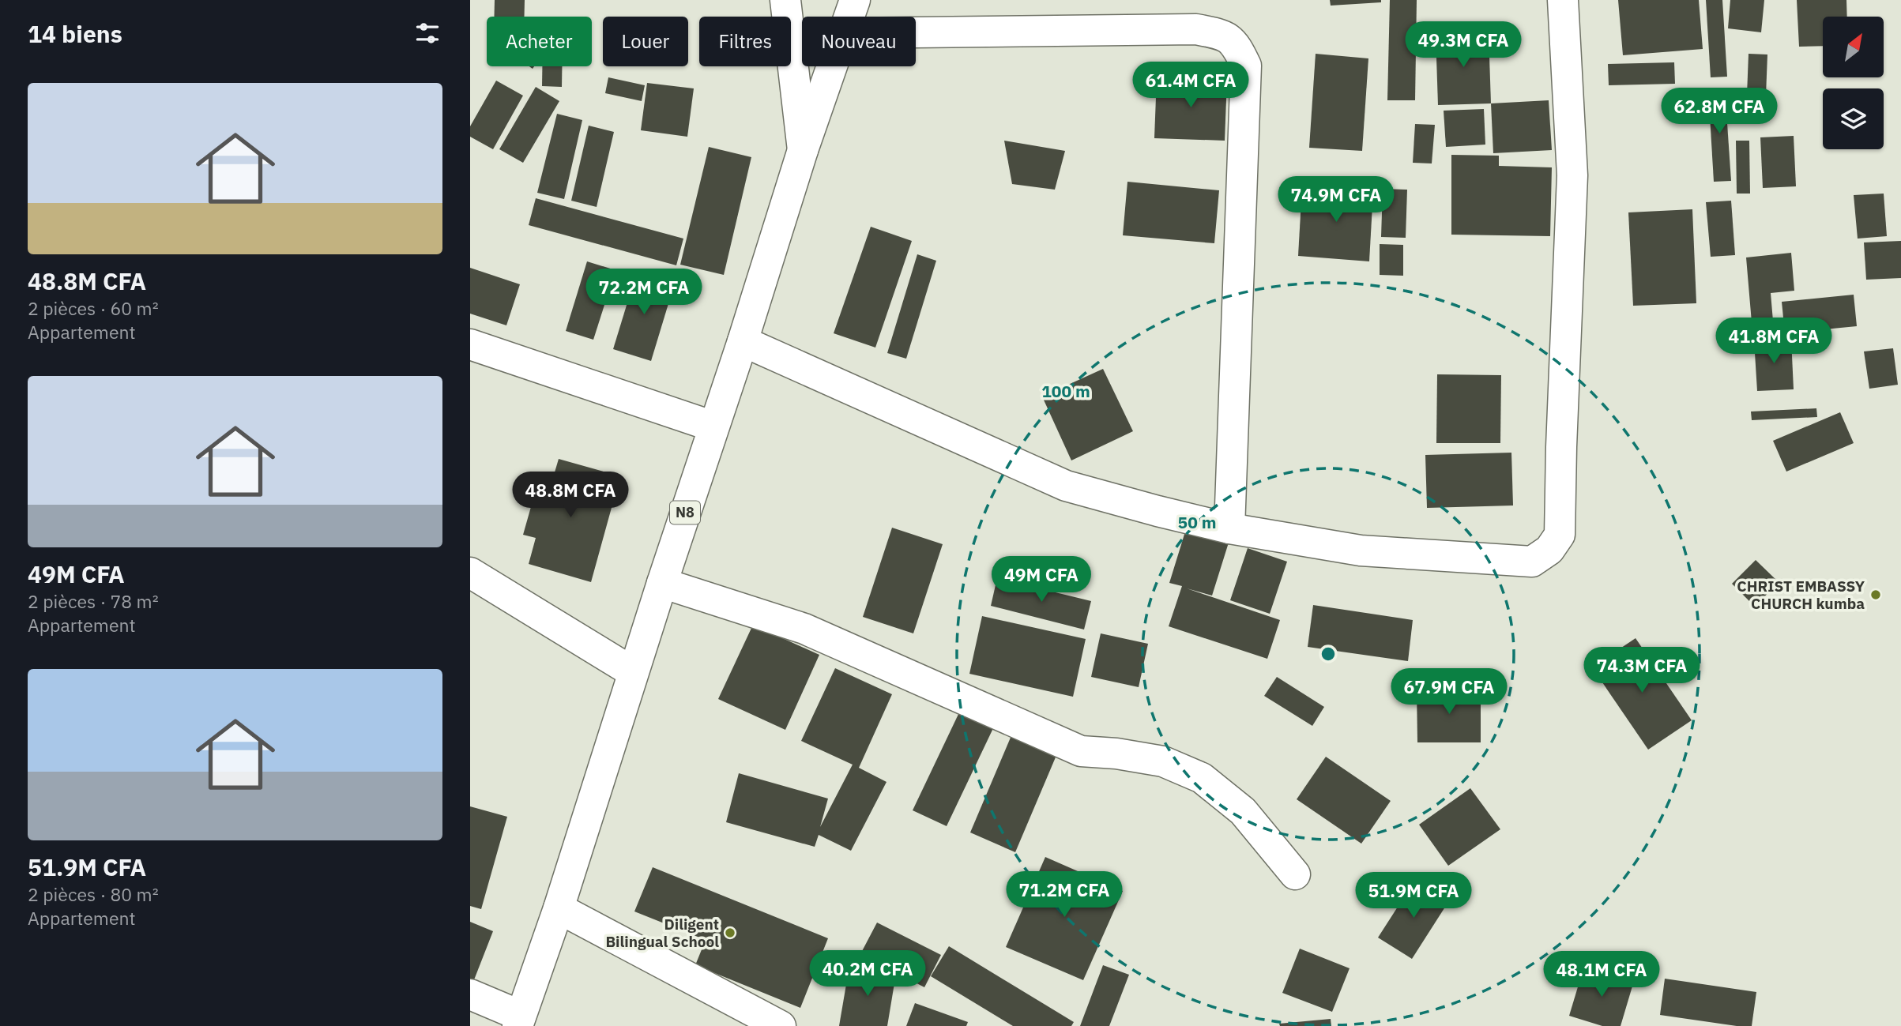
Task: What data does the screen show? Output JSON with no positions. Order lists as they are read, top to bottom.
{
  "streets": {
    "main road": ["N8"]
  },
  "places": ["CHRIST EMBASSY CHURCH kumba", "Diligent Bilingual School"],
  "north": "top right",
  "page": {
    "heading": "14 biens",
    "chip": [
      "Acheter",
      "Louer",
      "Filtres",
      "Nouveau"
    ],
    "price": [
      "49.3M CFA",
      "61.4M CFA",
      "62.8M CFA",
      "74.9M CFA",
      "72.2M CFA",
      "41.8M CFA",
      "48.8M CFA",
      "49M CFA",
      "74.3M CFA",
      "67.9M CFA",
      "71.2M CFA",
      "51.9M CFA",
      "40.2M CFA",
      "48.1M CFA"
    ],
    "list": [
      {
        "name": "48.8M CFA",
        "note": "2 pièces · 60 m² · Appartement"
      },
      {
        "name": "49M CFA",
        "note": "2 pièces · 78 m² · Appartement"
      },
      {
        "name": "51.9M CFA",
        "note": "2 pièces · 80 m² · Appartement"
      }
    ]
  },
  "rings": ["100 m", "50 m"]
}
